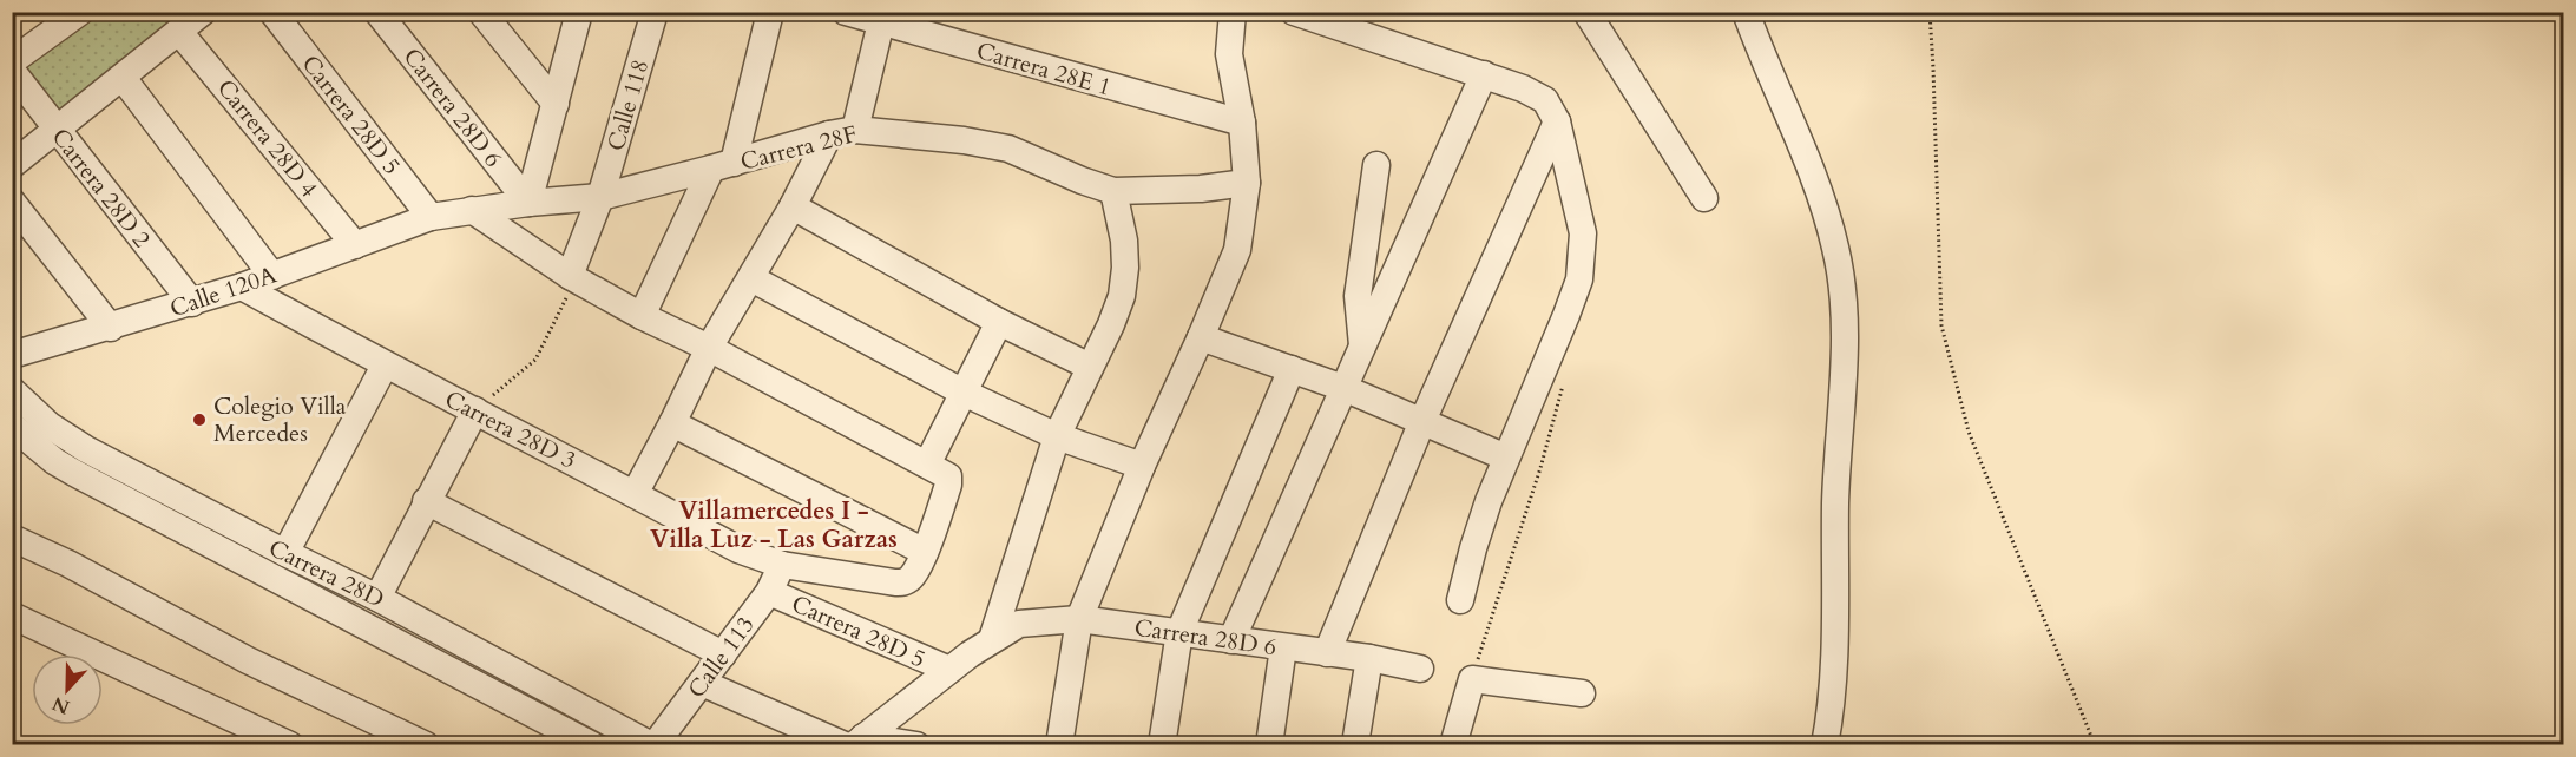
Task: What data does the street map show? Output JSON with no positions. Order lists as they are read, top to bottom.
{
  "streets": {
    "street": [
      "Carrera 28E 1",
      "Calle 118",
      "Carrera 28D 6",
      "Carrera 28D 5",
      "Carrera 28D 4",
      "Carrera 28F",
      "Carrera 28D 2",
      "Calle 120A",
      "Carrera 28D 3",
      "Carrera 28D",
      "Calle 113"
    ]
  },
  "crossings": [
    ["Calle 118", "Carrera 28F"],
    ["Carrera 28D 6", "Carrera 28D 5"],
    ["Carrera 28D 6", "Carrera 28F"],
    ["Carrera 28D 5", "Carrera 28F"],
    ["Carrera 28D 5", "Calle 120A"],
    ["Carrera 28D 5", "Calle 113"],
    ["Carrera 28D 4", "Calle 120A"],
    ["Carrera 28F", "Calle 120A"],
    ["Carrera 28D 2", "Calle 120A"],
    ["Calle 120A", "Carrera 28D 3"],
    ["Carrera 28D 3", "Calle 113"],
    ["Carrera 28D", "Calle 113"]
  ],
  "districts": ["Villamercedes I - Villa Luz - Las Garzas"],
  "places": ["Colegio Villa Mercedes"],
  "north": "bottom"
}
